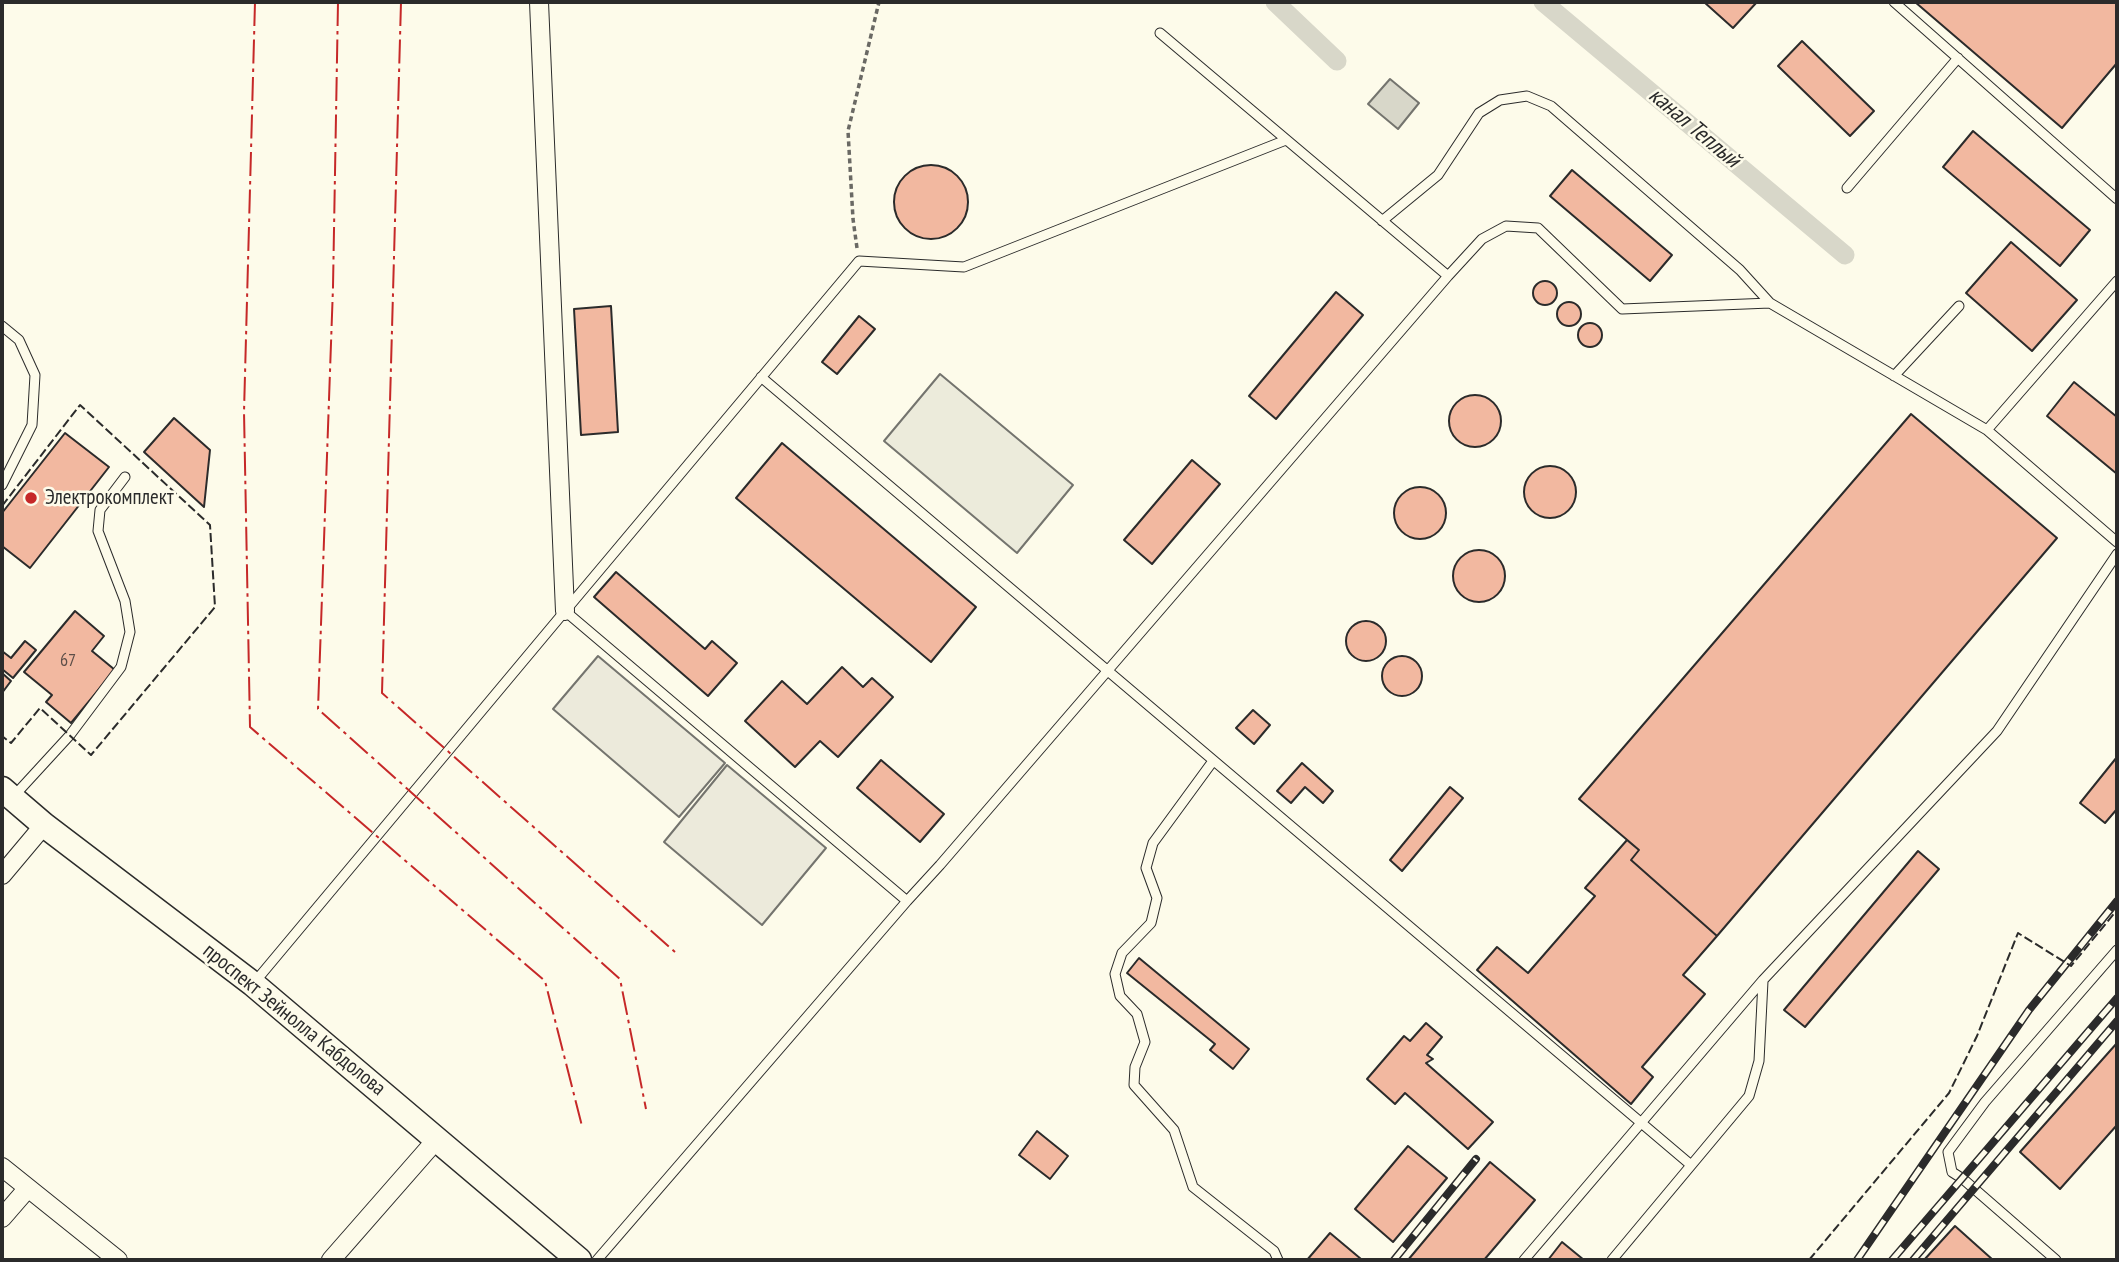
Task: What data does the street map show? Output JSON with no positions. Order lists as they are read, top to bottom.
{
  "streets": {
    "main road": ["проспект Зейнолла Кабдолова"]
  },
  "water": ["канал Теплый"],
  "places": ["Электрокомплект"],
  "house_numbers": ["67"]
}
